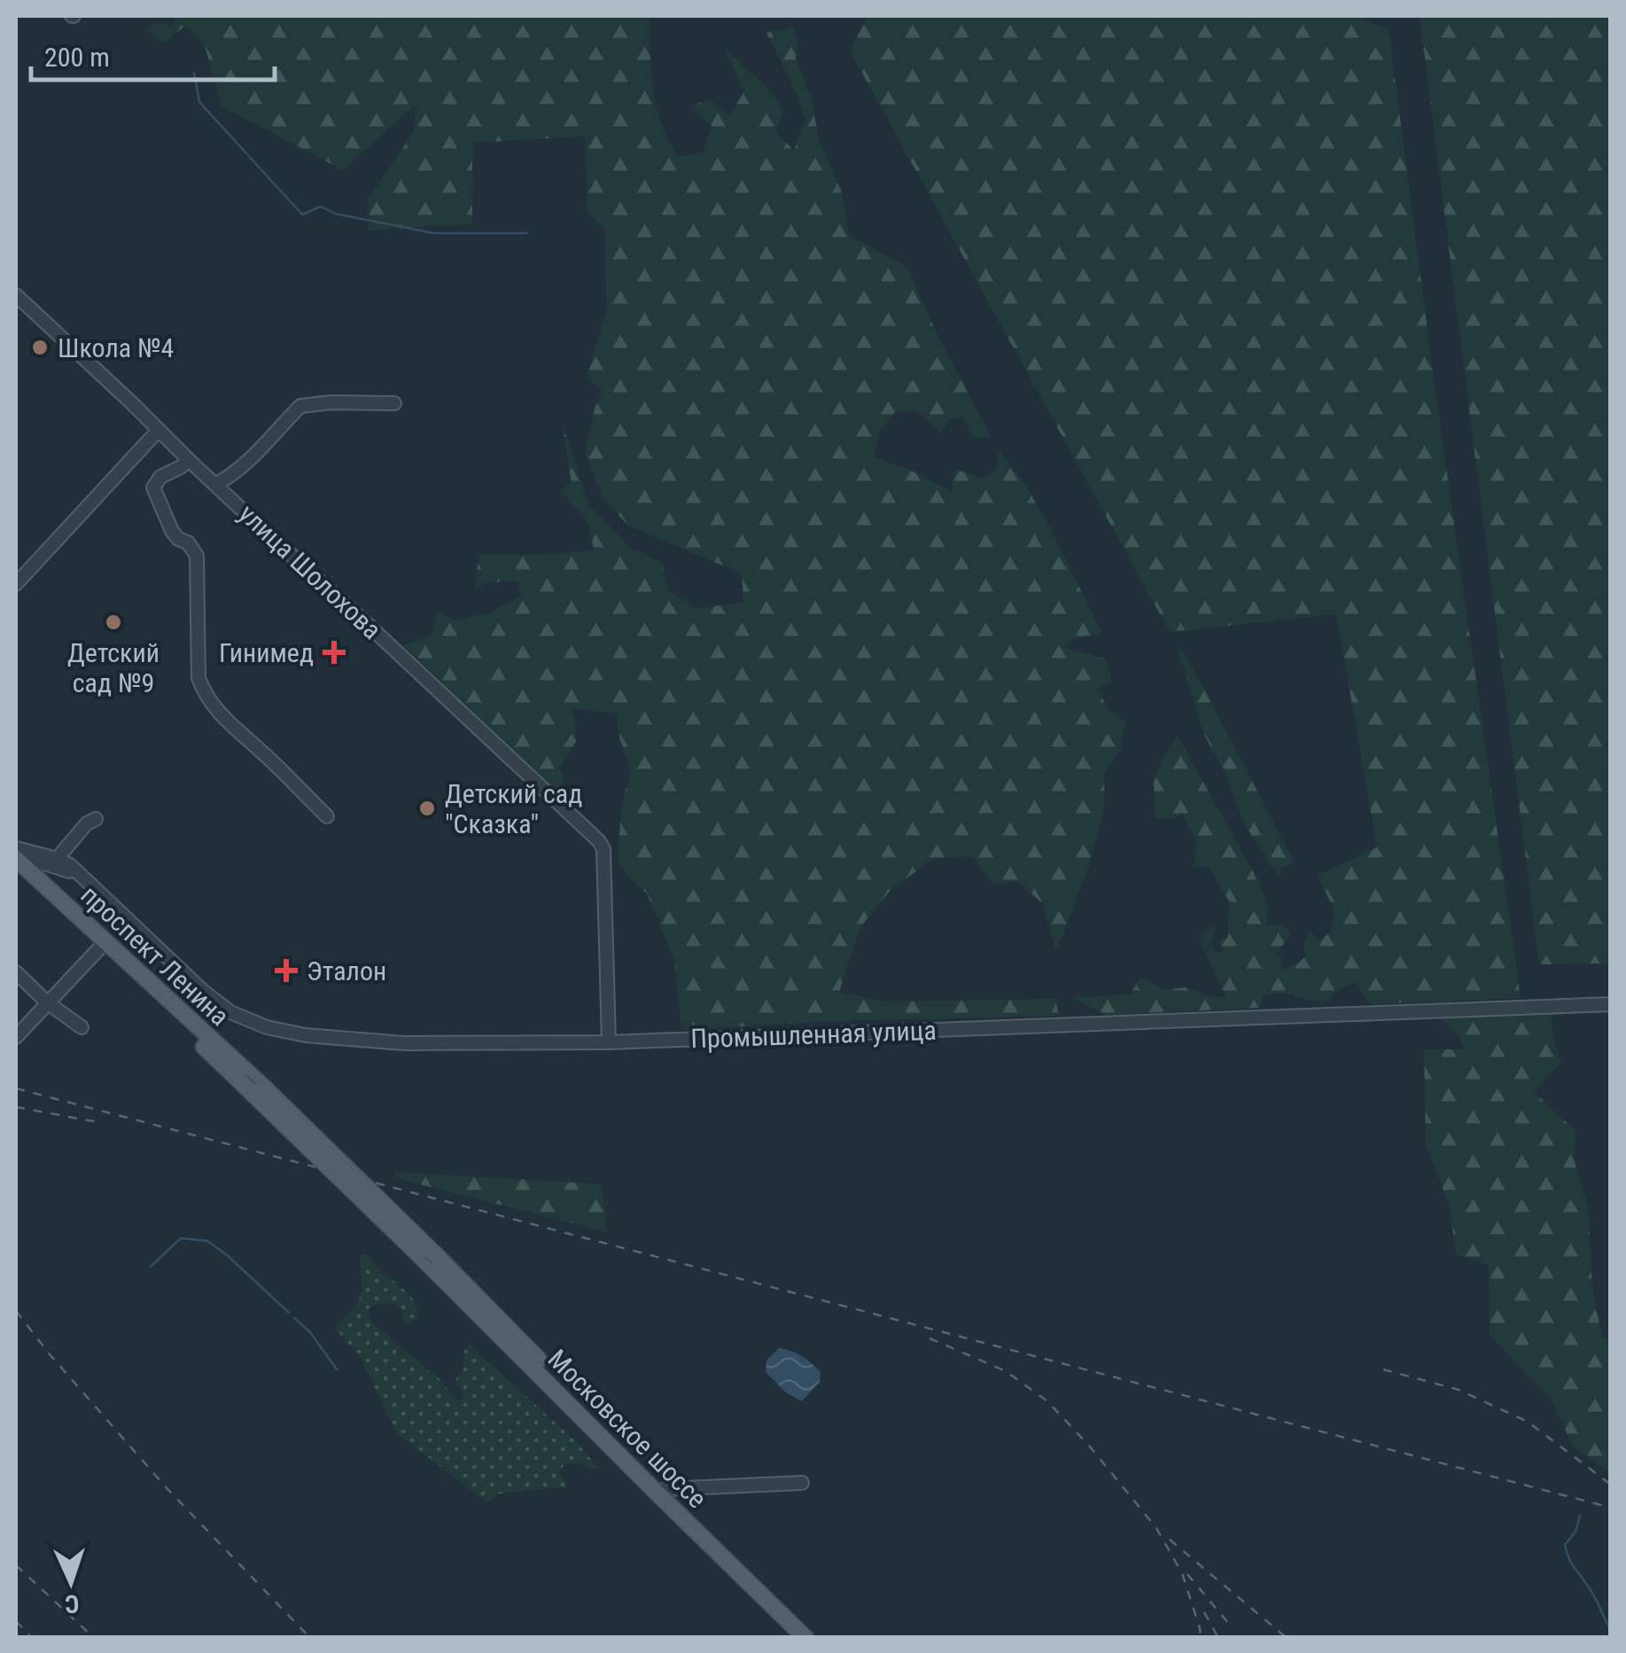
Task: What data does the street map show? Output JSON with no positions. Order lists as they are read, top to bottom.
{
  "streets": {
    "main road": ["проспект Ленина", "Московское шоссе"],
    "street": ["улица Шолохова", "Промышленная улица"]
  },
  "crossings": [
    ["улица Шолохова", "Промышленная улица"],
    ["проспект Ленина", "Промышленная улица"],
    ["проспект Ленина", "Московское шоссе"]
  ],
  "places": {
    "other": ["Школа №4", "Детский сад №9", "Детский сад \"Сказка\""],
    "health": ["Гинимед", "Эталон"]
  },
  "scale_bar": "200 m",
  "north": "bottom"
}
